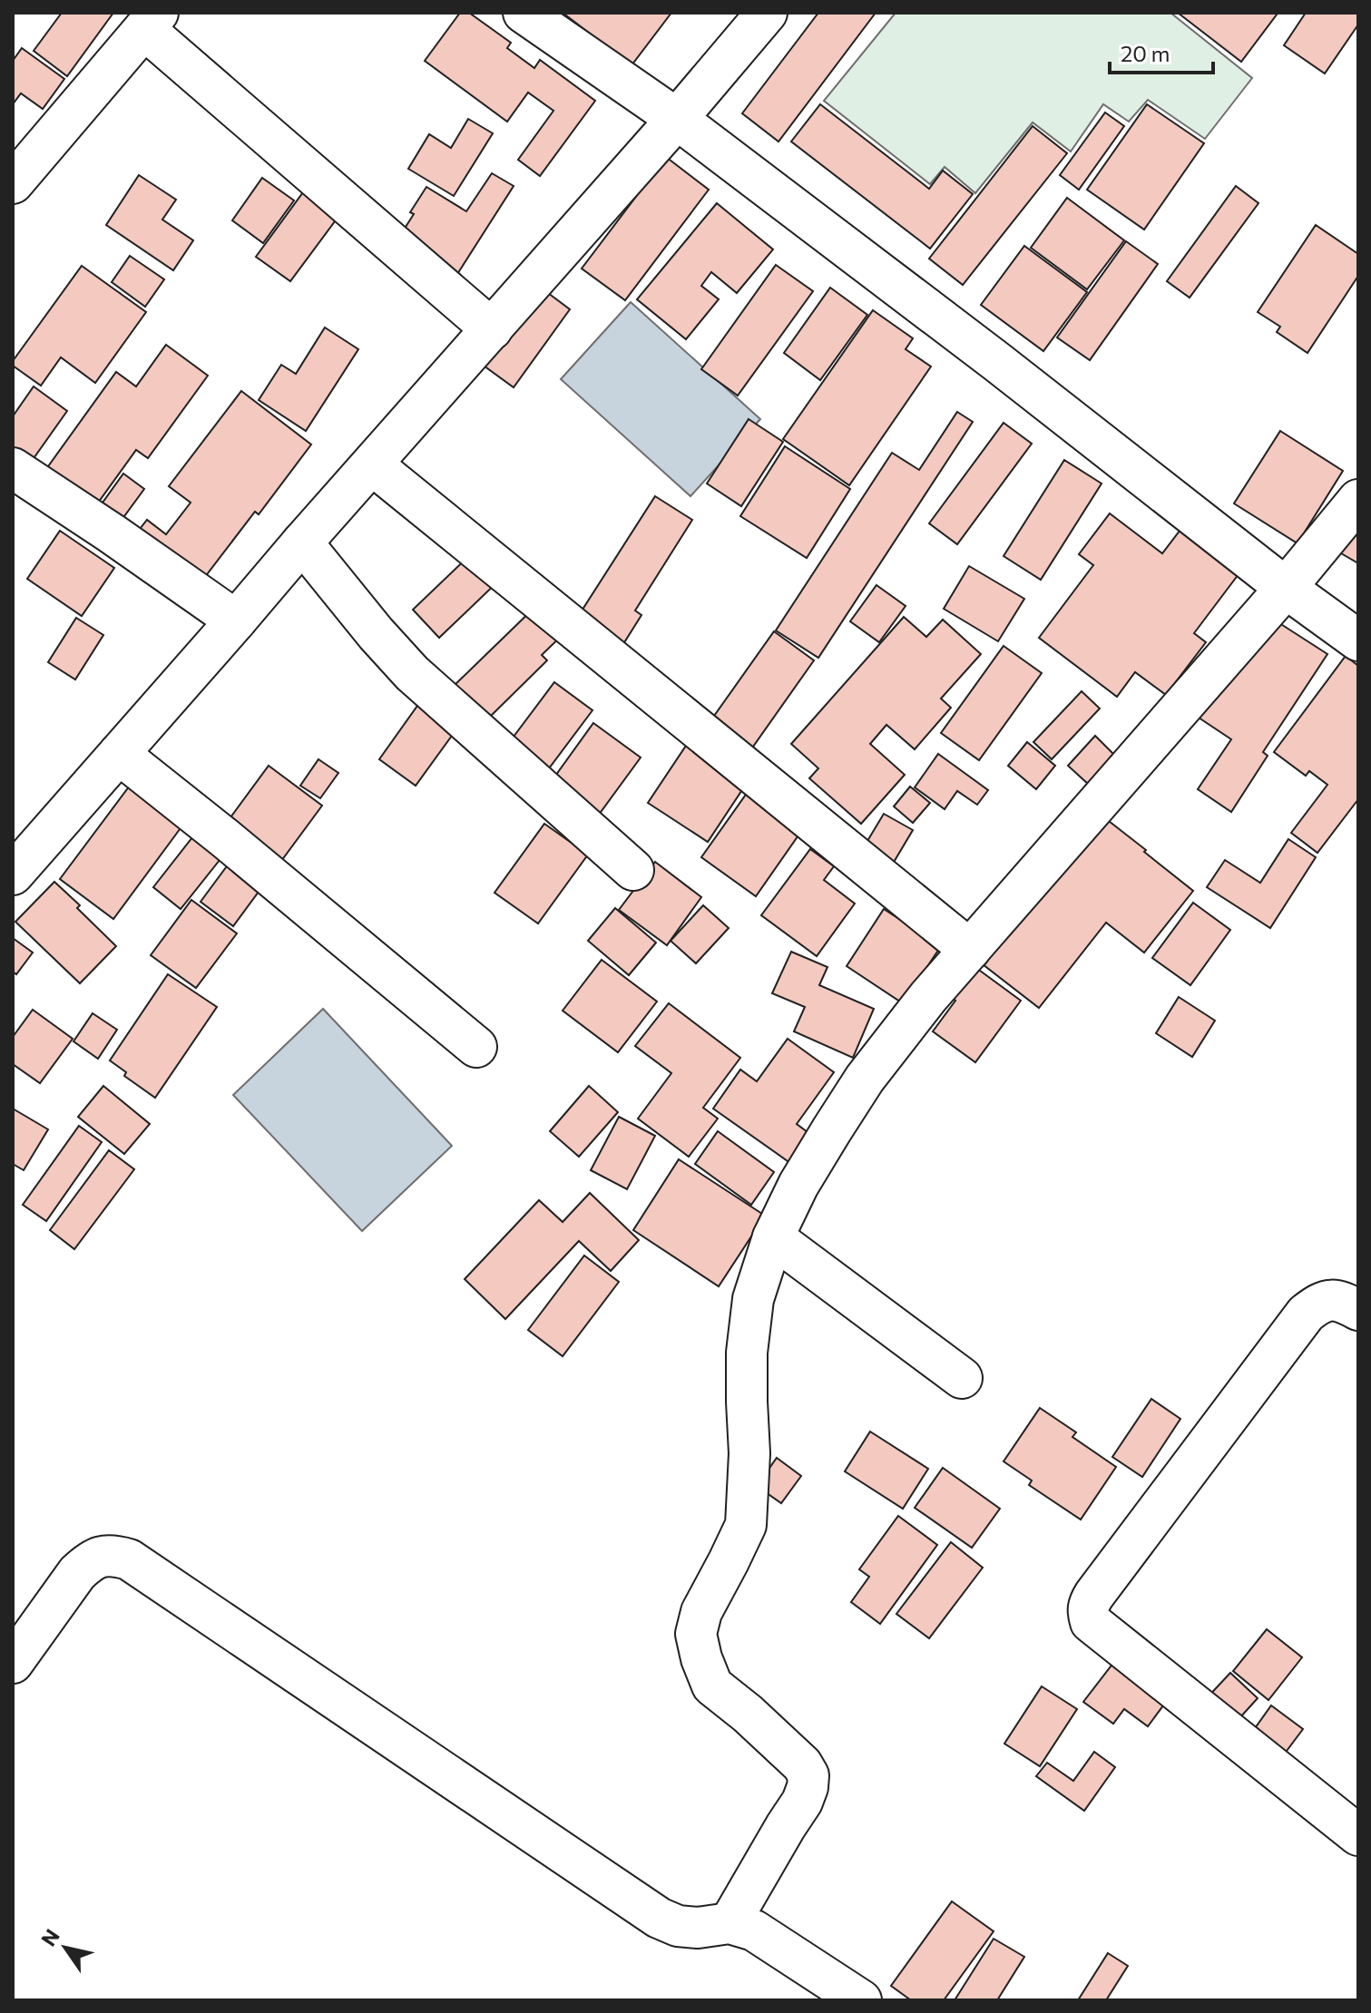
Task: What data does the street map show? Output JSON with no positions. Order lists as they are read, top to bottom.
{
  "scale_bar": "20 m",
  "north": "top left"
}
